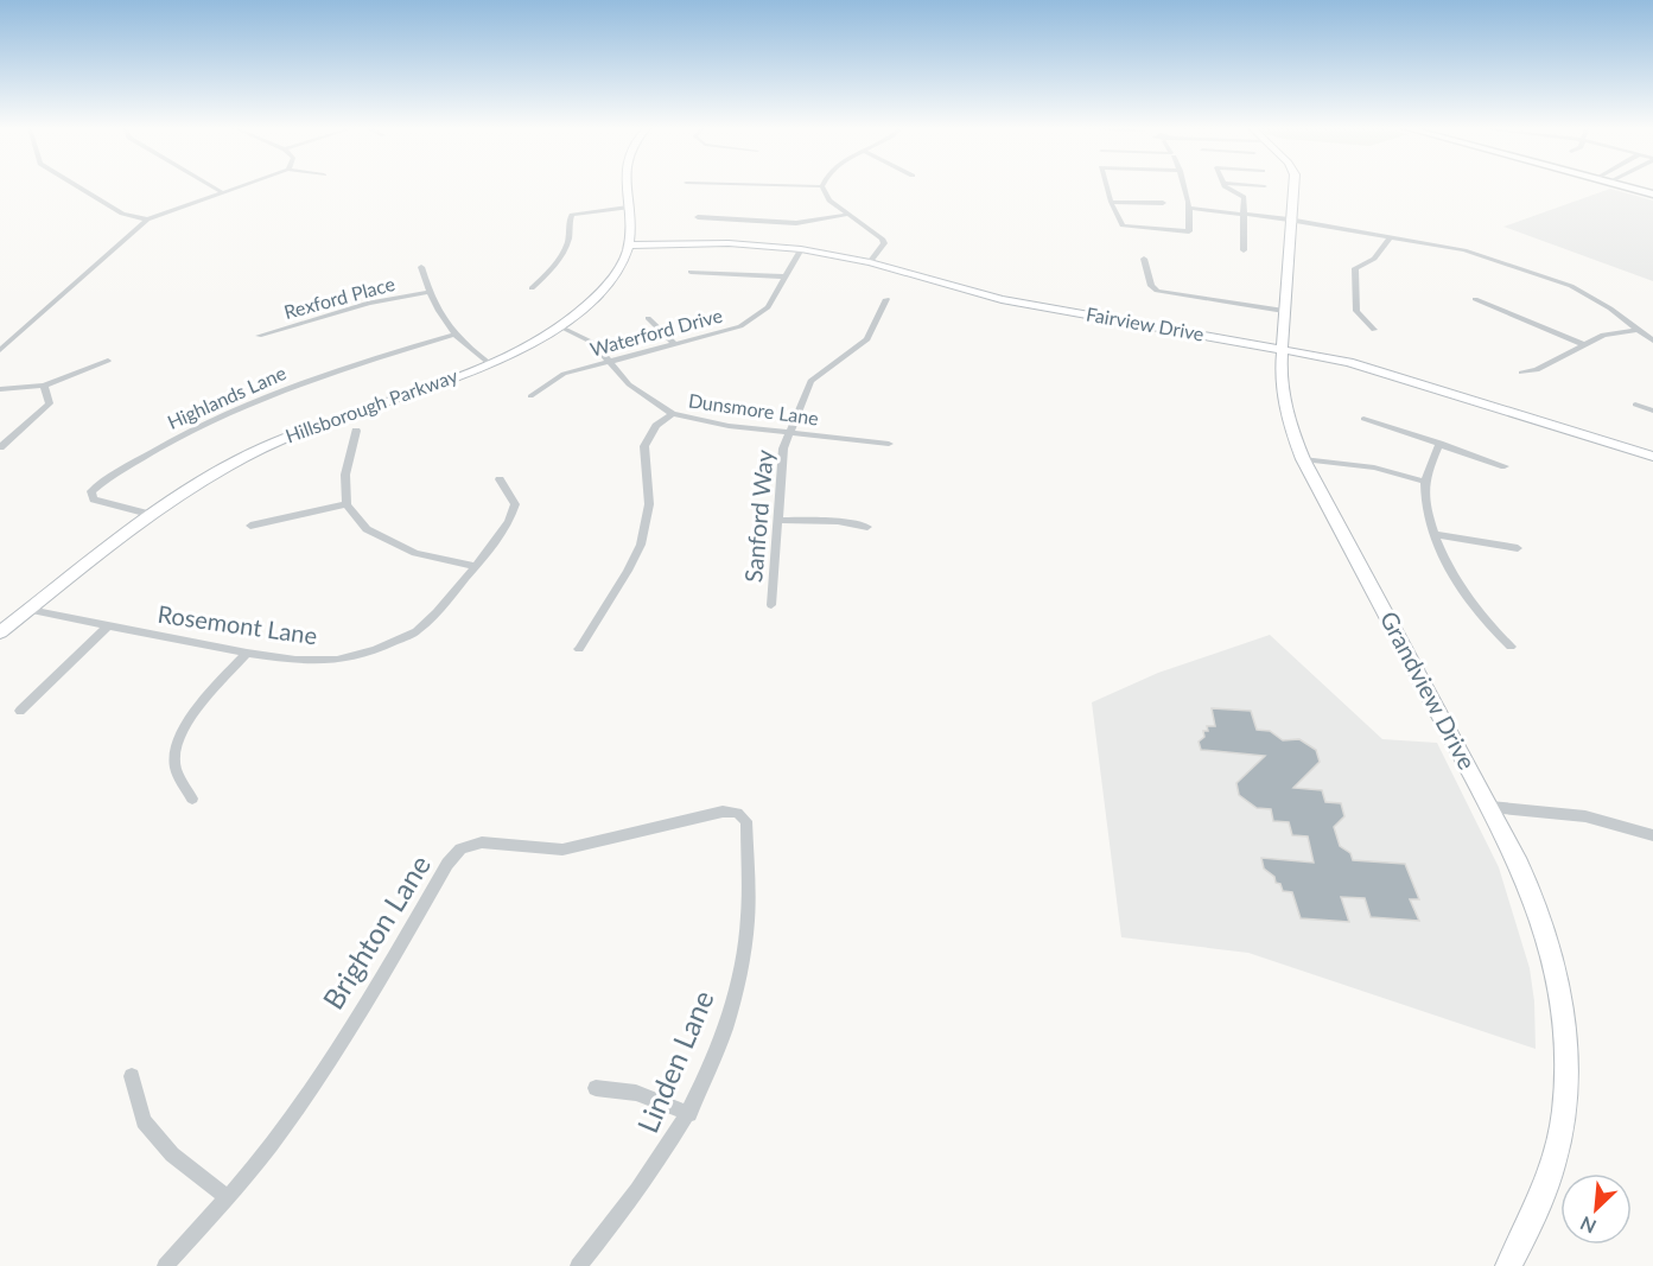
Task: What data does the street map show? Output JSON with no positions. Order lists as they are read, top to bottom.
{
  "streets": {
    "street": [
      "Rexford Place",
      "Fairview Drive",
      "Waterford Drive",
      "Highlands Lane",
      "Hillsborough Parkway",
      "Dunsmore Lane",
      "Sanford Way",
      "Rosemont Lane",
      "Grandview Drive",
      "Brighton Lane",
      "Linden Lane"
    ]
  },
  "crossings": [
    ["Fairview Drive", "Waterford Drive"],
    ["Fairview Drive", "Hillsborough Parkway"],
    ["Fairview Drive", "Grandview Drive"],
    ["Waterford Drive", "Dunsmore Lane"],
    ["Highlands Lane", "Hillsborough Parkway"],
    ["Hillsborough Parkway", "Dunsmore Lane"],
    ["Hillsborough Parkway", "Rosemont Lane"],
    ["Dunsmore Lane", "Sanford Way"],
    ["Brighton Lane", "Linden Lane"]
  ],
  "north": "bottom left"
}
